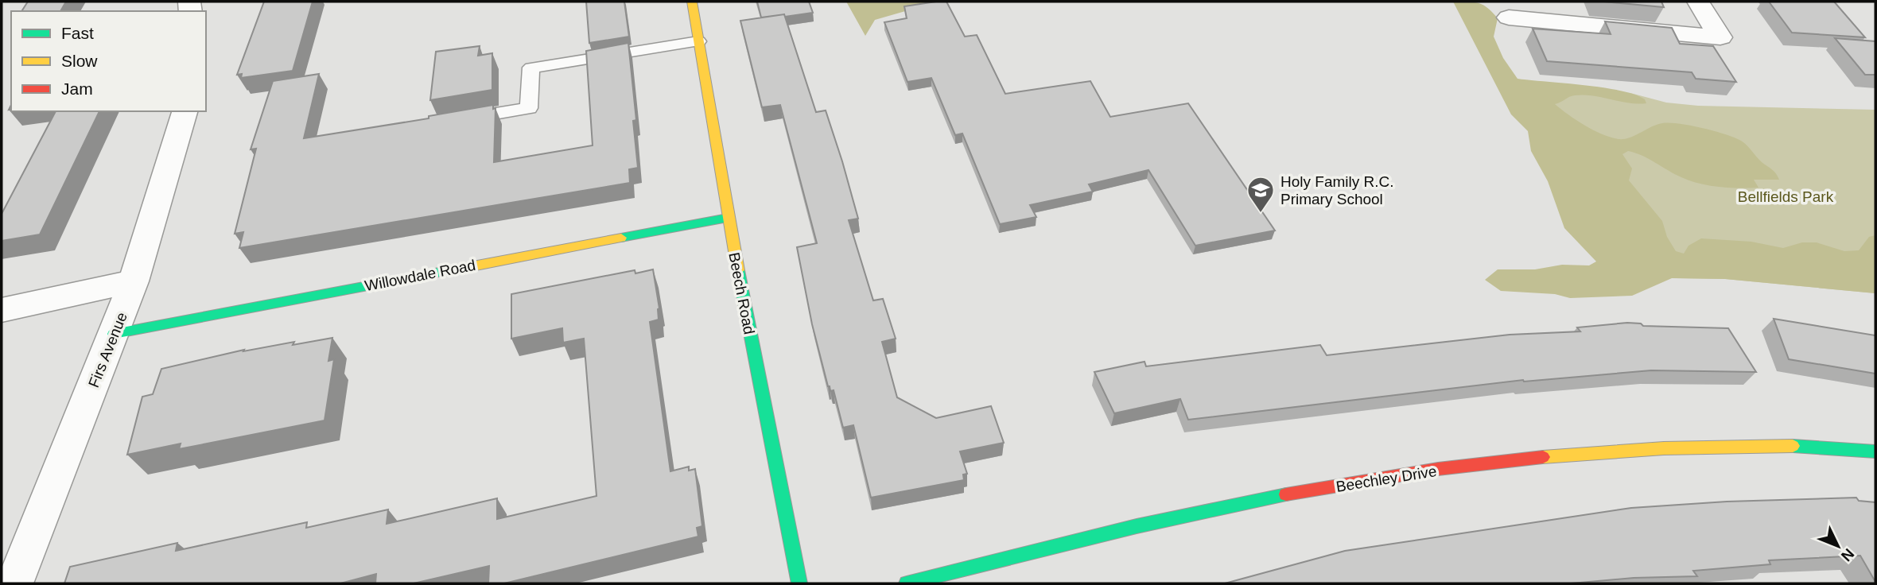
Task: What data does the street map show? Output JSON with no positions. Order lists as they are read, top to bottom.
{
  "streets": {
    "street": [
      "Willowdale Road",
      "Beech Road",
      "Firs Avenue",
      "Beechley Drive"
    ]
  },
  "crossings": [
    ["Willowdale Road", "Beech Road"],
    ["Willowdale Road", "Firs Avenue"]
  ],
  "parks": ["Bellfields Park"],
  "places": {
    "school or university": ["Holy Family R.C. Primary School"]
  },
  "legend": ["Fast", "Slow", "Jam"],
  "north": "bottom right"
}
